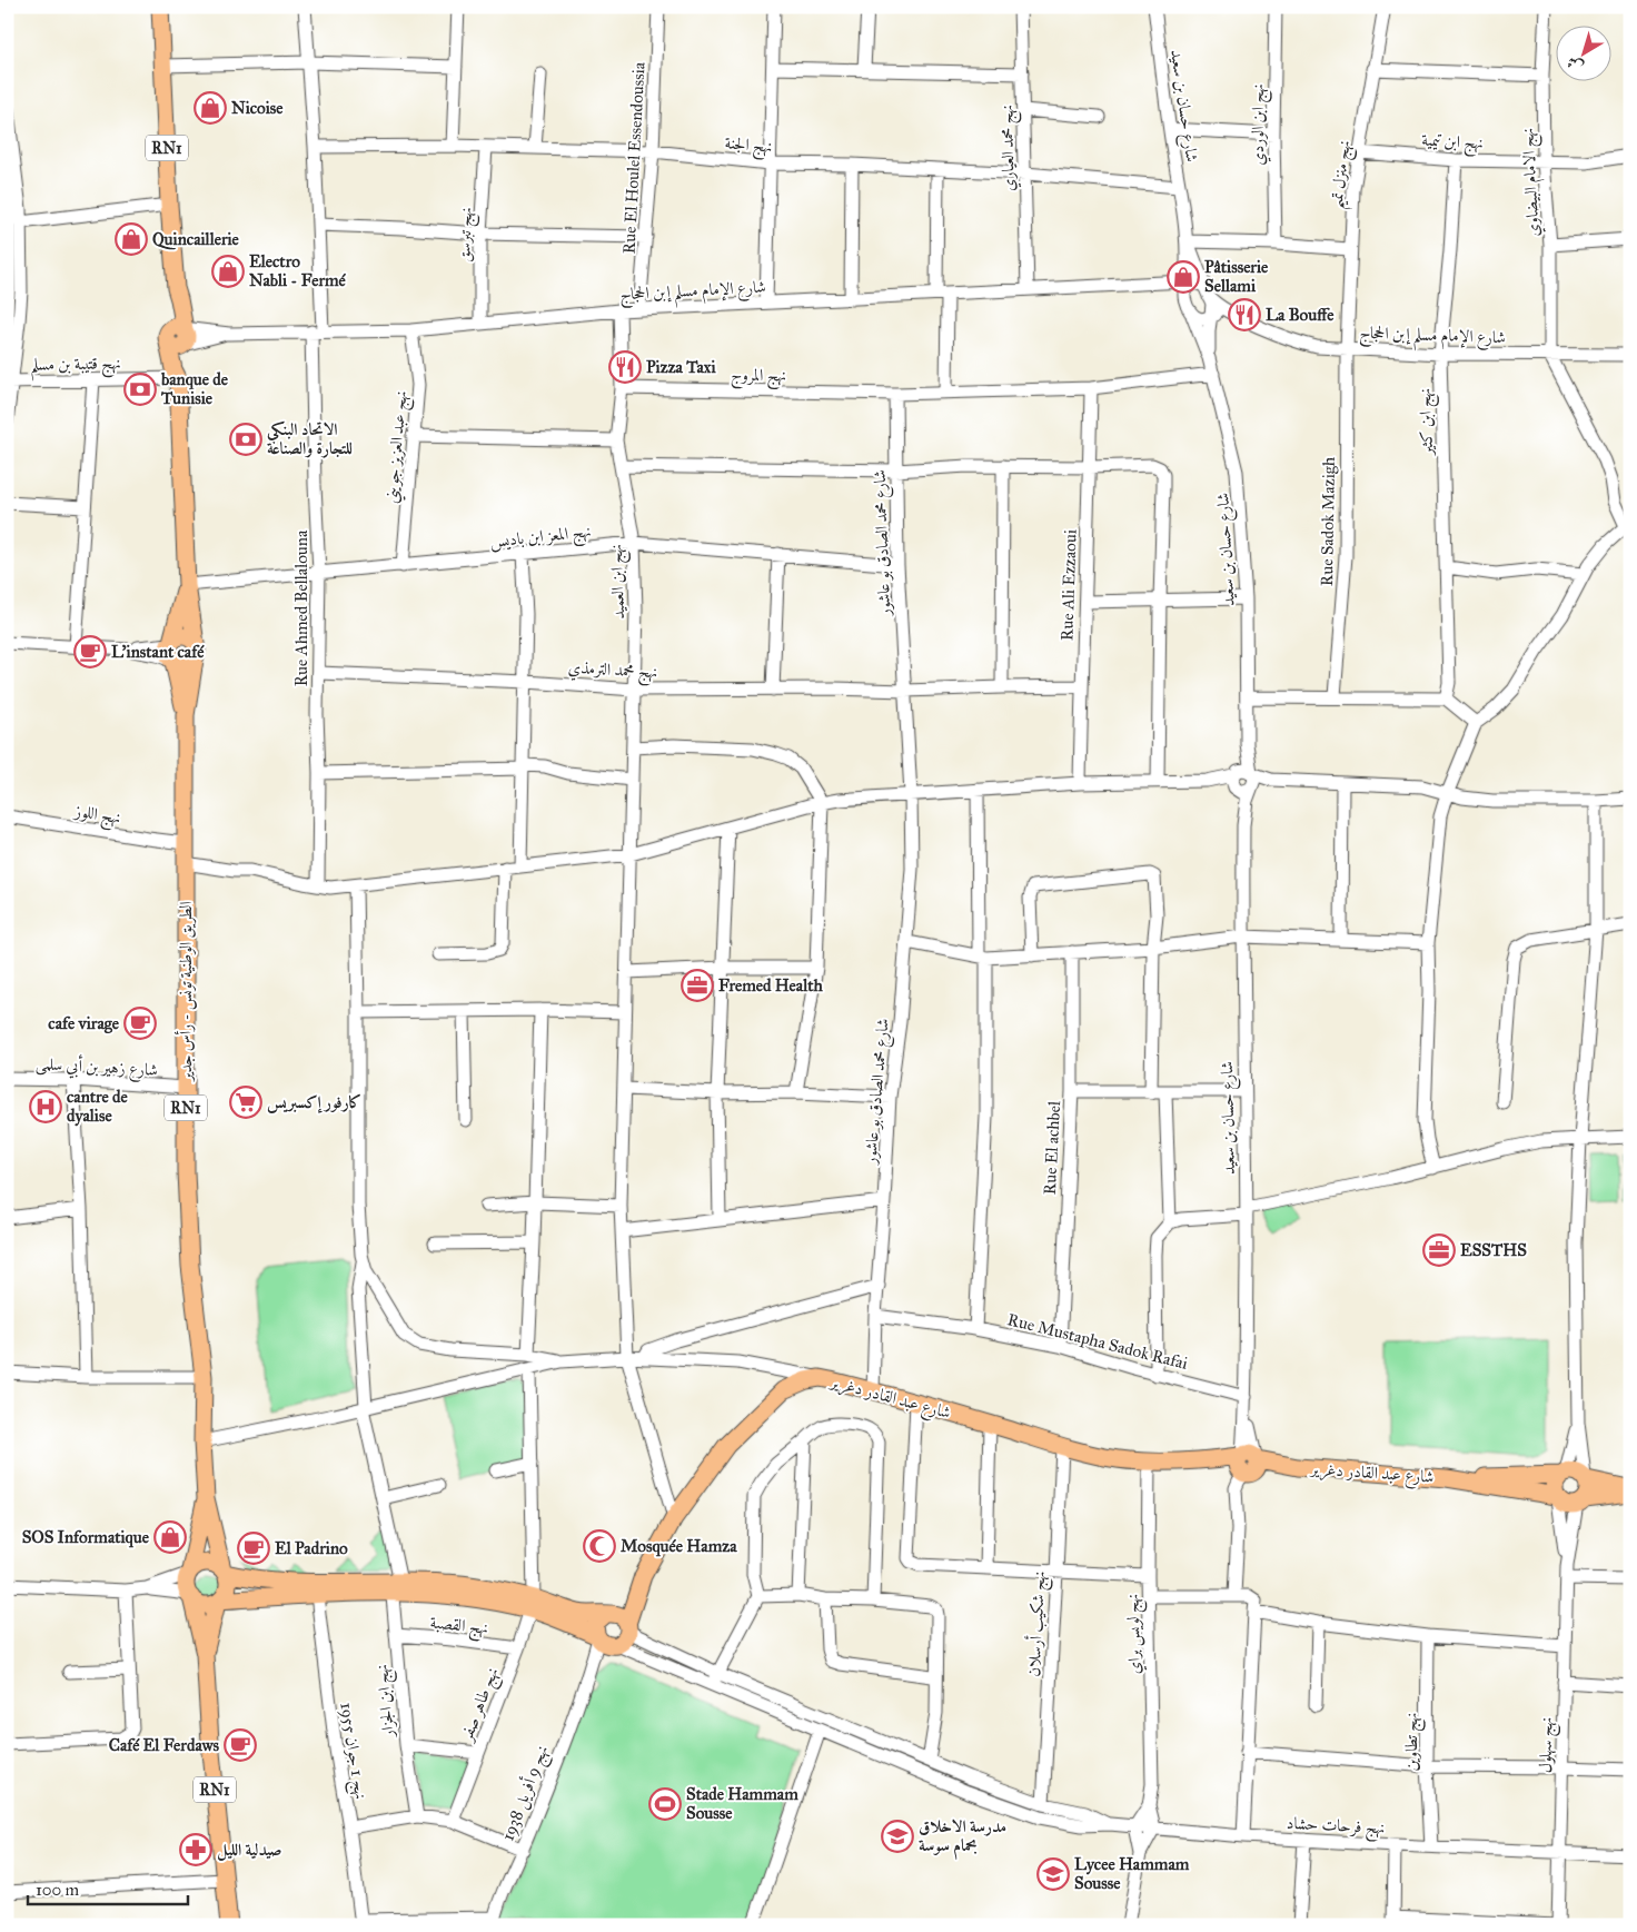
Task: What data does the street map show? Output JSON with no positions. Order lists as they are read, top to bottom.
{
  "streets": {
    "main road": ["RN1", "الطريق الوطنية تونس - رأس جدير", "شارع عبد القادر دغرير"],
    "street": [
      "شارع حسان بن سعيد",
      "نهج ابن الوردي",
      "نهج ابن تيمية",
      "نهج الجنة",
      "نهج محمد العياري",
      "Rue El Houlel Essendoussia",
      "نهج منزل تميم",
      "نهج الامام البيضاوي",
      "نهج تبرسق",
      "شارع اﻹمام مسلم إبن الحجاج",
      "نهج قتيبة بن مسلم",
      "نهج المروج",
      "نهج ابن كثير",
      "نهج عبد العزيز جويني",
      "Rue Sadok Mazigh",
      "نهج المعز ابن باديس",
      "شارع محمد الصادق بو عاشور",
      "نهج ابن العميد",
      "Rue Ali Ezzaoui",
      "Rue Ahmed Bellalouna",
      "نهج محمد الترمذي",
      "نهج اللوز",
      "شارع زهير بن أبي سلمى",
      "Rue El achbel",
      "Rue Mustapha Sadok Rafai",
      "نهج شكيب أرسلان",
      "نهج القصبة",
      "نهج لويس براي",
      "نهج ابن الجزار",
      "نهج طاهر صفر",
      "نهج تطاوين",
      "نهج سهلول",
      "نهج 1 جوان 1955",
      "نهج 9 أفريل 1938",
      "نهج فرحات حشاد"
    ]
  },
  "crossings": [
    ["شارع حسان بن سعيد", "نهج الجنة"],
    ["شارع حسان بن سعيد", "شارع اﻹمام مسلم إبن الحجاج"],
    ["شارع حسان بن سعيد", "نهج المروج"],
    ["شارع حسان بن سعيد", "نهج اللوز"],
    ["شارع حسان بن سعيد", "Rue Mustapha Sadok Rafai"],
    ["شارع حسان بن سعيد", "شارع عبد القادر دغرير"],
    ["نهج ابن تيمية", "نهج منزل تميم"],
    ["نهج ابن تيمية", "نهج الامام البيضاوي"],
    ["نهج ابن تيمية", "نهج ابن كثير"],
    ["نهج الجنة", "نهج محمد العياري"],
    ["نهج الجنة", "Rue El Houlel Essendoussia"],
    ["نهج الجنة", "نهج تبرسق"],
    ["نهج الجنة", "Rue Ahmed Bellalouna"],
    ["RN1", "الطريق الوطنية تونس - رأس جدير"],
    ["نهج محمد العياري", "شارع اﻹمام مسلم إبن الحجاج"],
    ["Rue El Houlel Essendoussia", "شارع اﻹمام مسلم إبن الحجاج"],
    ["نهج منزل تميم", "شارع اﻹمام مسلم إبن الحجاج"],
    ["نهج منزل تميم", "Rue Sadok Mazigh"],
    ["نهج الامام البيضاوي", "شارع اﻹمام مسلم إبن الحجاج"],
    ["نهج تبرسق", "شارع اﻹمام مسلم إبن الحجاج"],
    ["شارع اﻹمام مسلم إبن الحجاج", "نهج ابن كثير"],
    ["شارع اﻹمام مسلم إبن الحجاج", "نهج عبد العزيز جويني"],
    ["شارع اﻹمام مسلم إبن الحجاج", "Rue Sadok Mazigh"],
    ["شارع اﻹمام مسلم إبن الحجاج", "نهج ابن العميد"],
    ["شارع اﻹمام مسلم إبن الحجاج", "Rue Ahmed Bellalouna"],
    ["شارع اﻹمام مسلم إبن الحجاج", "الطريق الوطنية تونس - رأس جدير"],
    ["نهج قتيبة بن مسلم", "الطريق الوطنية تونس - رأس جدير"],
    ["نهج المروج", "شارع محمد الصادق بو عاشور"],
    ["نهج المروج", "نهج ابن العميد"],
    ["نهج المروج", "Rue Ali Ezzaoui"],
    ["نهج عبد العزيز جويني", "نهج المعز ابن باديس"],
    ["نهج المعز ابن باديس", "شارع محمد الصادق بو عاشور"],
    ["نهج المعز ابن باديس", "نهج ابن العميد"],
    ["نهج المعز ابن باديس", "Rue Ahmed Bellalouna"],
    ["نهج المعز ابن باديس", "الطريق الوطنية تونس - رأس جدير"],
    ["شارع محمد الصادق بو عاشور", "نهج محمد الترمذي"],
    ["شارع محمد الصادق بو عاشور", "نهج اللوز"],
    ["شارع محمد الصادق بو عاشور", "Rue Mustapha Sadok Rafai"],
    ["شارع محمد الصادق بو عاشور", "شارع عبد القادر دغرير"],
    ["نهج ابن العميد", "نهج محمد الترمذي"],
    ["نهج ابن العميد", "نهج اللوز"],
    ["نهج ابن العميد", "شارع عبد القادر دغرير"],
    ["Rue Ali Ezzaoui", "نهج محمد الترمذي"],
    ["Rue Ali Ezzaoui", "نهج اللوز"],
    ["Rue Ahmed Bellalouna", "نهج محمد الترمذي"],
    ["Rue Ahmed Bellalouna", "نهج اللوز"],
    ["نهج اللوز", "الطريق الوطنية تونس - رأس جدير"],
    ["الطريق الوطنية تونس - رأس جدير", "شارع زهير بن أبي سلمى"],
    ["Rue El achbel", "Rue Mustapha Sadok Rafai"],
    ["شارع عبد القادر دغرير", "نهج شكيب أرسلان"],
    ["شارع عبد القادر دغرير", "نهج لويس براي"],
    ["شارع عبد القادر دغرير", "نهج سهلول"],
    ["شارع عبد القادر دغرير", "نهج 9 أفريل 1938"],
    ["نهج القصبة", "نهج ابن الجزار"],
    ["نهج القصبة", "نهج طاهر صفر"],
    ["نهج تطاوين", "نهج فرحات حشاد"],
    ["نهج سهلول", "نهج فرحات حشاد"]
  ],
  "places": {
    "shop": [
      "Nicoise",
      "Quincaillerie",
      "Electro Nabli - Fermé",
      "Pâtisserie Sellami",
      "SOS Informatique"
    ],
    "restaurant": ["La Bouffe", "Pizza Taxi"],
    "bank": ["banque de Tunisie", "الاتحاد البنكي للتجارة والصناعة"],
    "cafe": [
      "L'instant café",
      "cafe virage",
      "El Padrino",
      "Café El Ferdaws"
    ],
    "office": ["Fremed Health", "ESSTHS"],
    "supermarket": ["كارفور إكسبريس"],
    "hospital": ["cantre de dyalise"],
    "mosque": ["Mosquée Hamza"],
    "sports": ["Stade Hammam Sousse"],
    "school or university": ["مدرسة الاخلاق بحمام سوسة", "Lycee Hammam Sousse"],
    "pharmacy": ["صيدلية الليل"]
  },
  "scale_bar": "100 m",
  "north": "bottom left"
}
